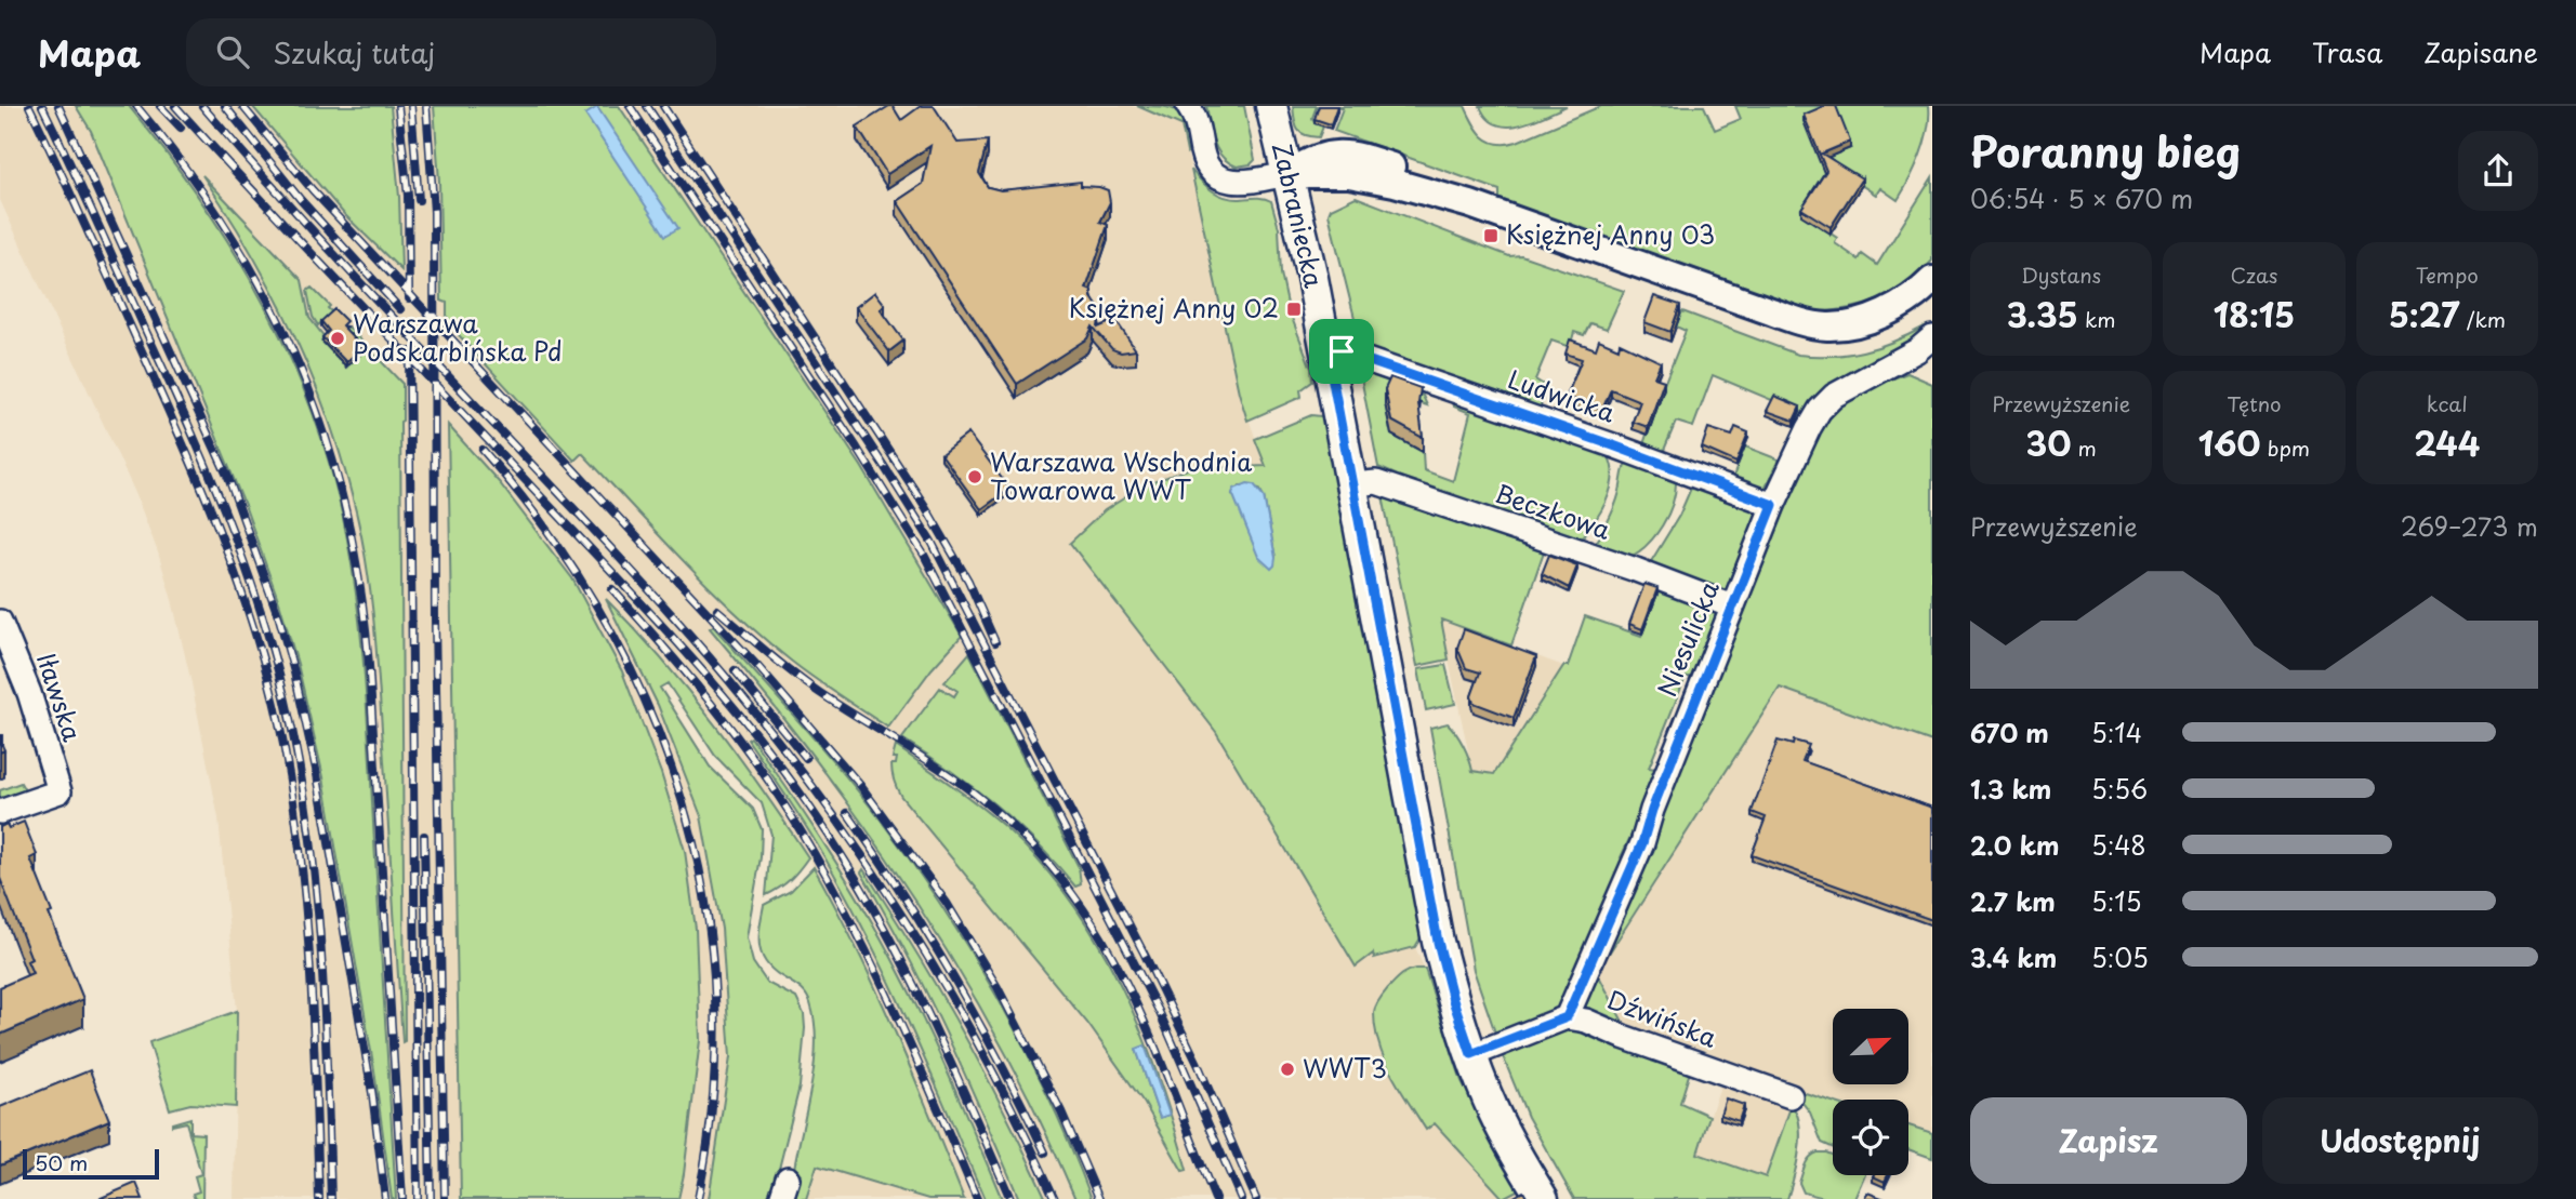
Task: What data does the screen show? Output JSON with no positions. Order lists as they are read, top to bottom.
{
  "streets": {
    "main road": ["Zabraniecka"],
    "street": [
      "Ludwicka",
      "Beczkowa",
      "Niesulicka",
      "Iławska",
      "Dźwińska"
    ]
  },
  "crossings": [
    ["Zabraniecka", "Ludwicka"],
    ["Zabraniecka", "Beczkowa"],
    ["Zabraniecka", "Dźwińska"],
    ["Ludwicka", "Niesulicka"],
    ["Beczkowa", "Niesulicka"],
    ["Niesulicka", "Dźwińska"]
  ],
  "places": {
    "transit": ["Księżnej Anny 03", "Księżnej Anny 02"],
    "other": ["Warszawa Podskarbińska Pd", "Warszawa Wschodnia Towarowa WWT", "WWT3"]
  },
  "scale_bar": "50 m",
  "north": "top right",
  "page": {
    "header": "Mapa",
    "search": "Szukaj tutaj",
    "nav": ["Mapa", "Trasa", "Zapisane"],
    "heading": ["Poranny bieg", "06:54 · 5 × 670 m"],
    "stats": [
      ["Dystans", "3.35 km"],
      ["Czas", "18:15"],
      ["Tempo", "5:27 /km"],
      ["Przewyższenie", "30 m"],
      ["Tętno", "160 bpm"],
      ["kcal", "244"]
    ],
    "chart": ["Przewyższenie", "269–273 m"],
    "list": [
      {
        "name": "670 m",
        "note": "5:14"
      },
      {
        "name": "1.3 km",
        "note": "5:56"
      },
      {
        "name": "2.0 km",
        "note": "5:48"
      },
      {
        "name": "2.7 km",
        "note": "5:15"
      },
      {
        "name": "3.4 km",
        "note": "5:05"
      }
    ],
    "buttons": ["Zapisz", "Udostępnij"],
    "scale": "50 m"
  }
}
